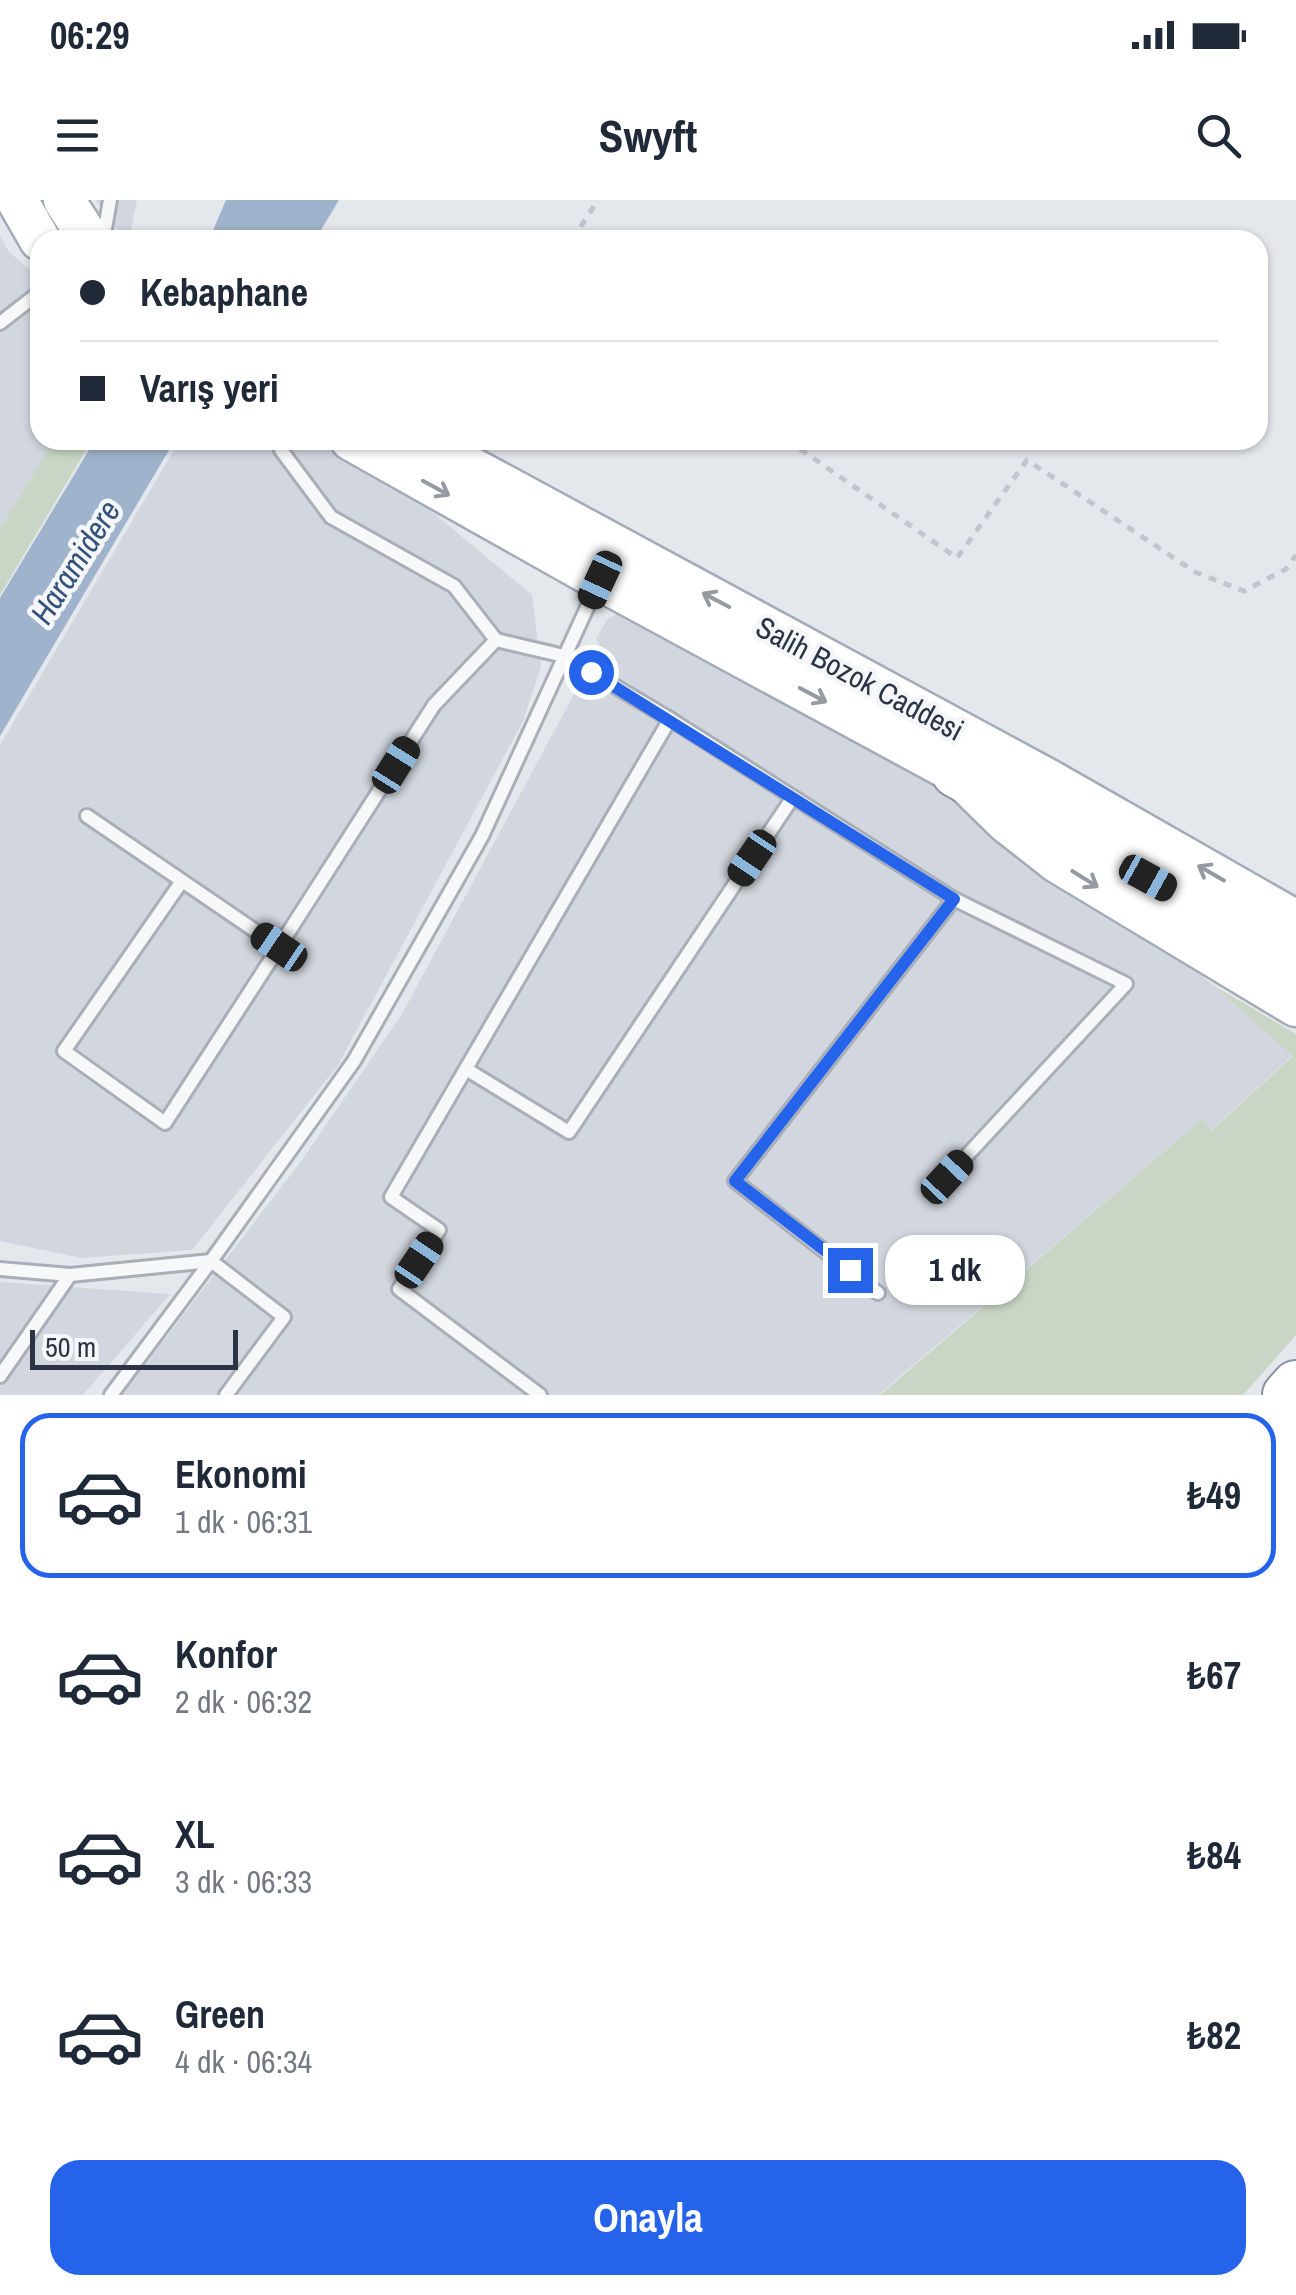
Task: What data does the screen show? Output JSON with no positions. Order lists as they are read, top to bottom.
{
  "streets": {
    "main road": ["Salih Bozok Caddesi"]
  },
  "water": ["Haramidere"],
  "scale_bar": "50 m",
  "page": {
    "status": "06:29",
    "header": "Swyft",
    "banner": ["Kebaphane", "Varış yeri"],
    "bubble": "1 dk",
    "scale": "50 m",
    "list": [
      {
        "name": "Ekonomi",
        "note": "1 dk · 06:31",
        "value": "₺49"
      },
      {
        "name": "Konfor",
        "note": "2 dk · 06:32",
        "value": "₺67"
      },
      {
        "name": "XL",
        "note": "3 dk · 06:33",
        "value": "₺84"
      },
      {
        "name": "Green",
        "note": "4 dk · 06:34",
        "value": "₺82"
      }
    ],
    "buttons": "Onayla"
  }
}
